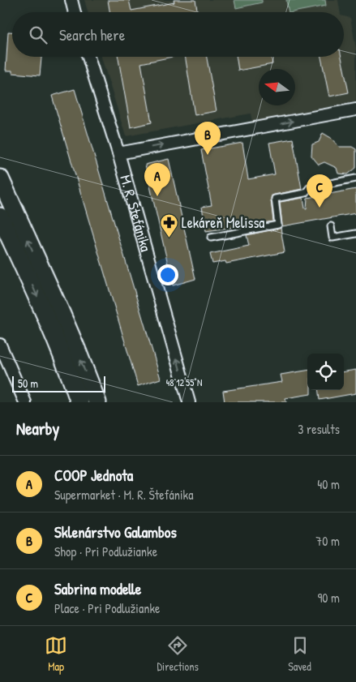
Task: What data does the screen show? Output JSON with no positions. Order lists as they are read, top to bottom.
{
  "streets": {
    "street": ["M. R. Štefánika"]
  },
  "one_way": ["M. R. Štefánika"],
  "places": {
    "pharmacy": ["Lekáreň Melissa"]
  },
  "scale_bar": "50 m",
  "north": "left",
  "page": {
    "search": "Search here",
    "pins": ["B", "A", "C"],
    "scale": "50 m",
    "heading": ["Nearby", "3 results"],
    "list": [
      {
        "mark": "A",
        "name": "COOP Jednota",
        "note": "Supermarket · M. R. Štefánika",
        "value": "40 m"
      },
      {
        "mark": "B",
        "name": "Sklenárstvo Galambos",
        "note": "Shop · Pri Podlužianke",
        "value": "70 m"
      },
      {
        "mark": "C",
        "name": "Sabrina modelle",
        "note": "Place · Pri Podlužianke",
        "value": "90 m"
      }
    ],
    "nav": ["Map", "Directions", "Saved"]
  },
  "coordinates": ["48°12'55\"N"]
}
